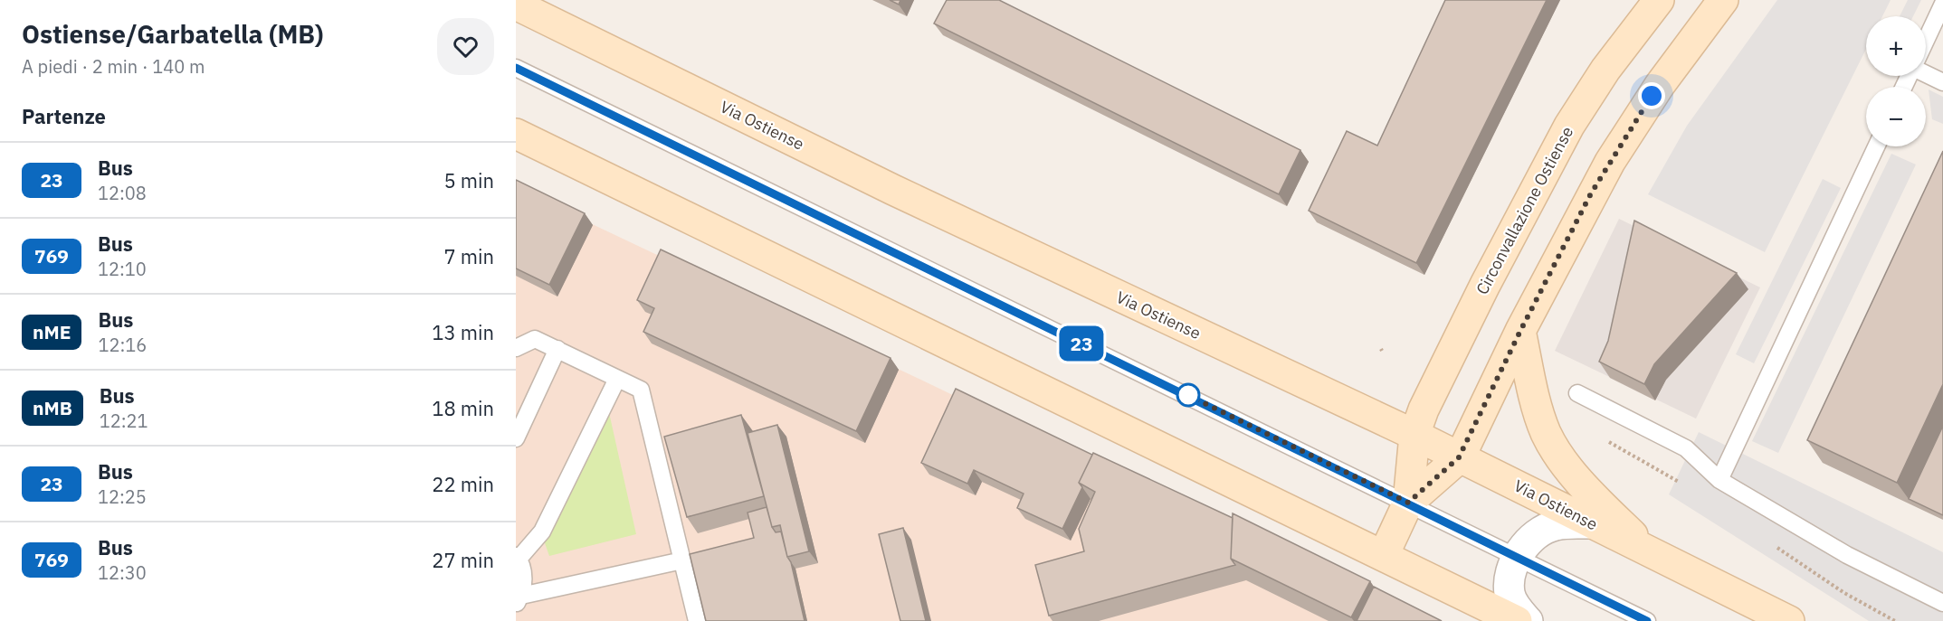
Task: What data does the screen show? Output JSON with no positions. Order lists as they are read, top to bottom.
{
  "streets": {
    "main road": ["Via Ostiense", "Circonvallazione Ostiense"]
  },
  "crossings": [
    ["Via Ostiense", "Circonvallazione Ostiense"]
  ],
  "lines": ["bus line 23"],
  "page": {
    "heading": [
      ["Ostiense/Garbatella (MB)", "A piedi · 2 min · 140 m"],
      "Partenze"
    ],
    "on_map": "23",
    "map_buttons": ["+", "−"],
    "list": [
      {
        "mark": "23",
        "name": "Bus",
        "note": "12:08",
        "value": "5 min"
      },
      {
        "mark": "769",
        "name": "Bus",
        "note": "12:10",
        "value": "7 min"
      },
      {
        "mark": "nME",
        "name": "Bus",
        "note": "12:16",
        "value": "13 min"
      },
      {
        "mark": "nMB",
        "name": "Bus",
        "note": "12:21",
        "value": "18 min"
      },
      {
        "mark": "23",
        "name": "Bus",
        "note": "12:25",
        "value": "22 min"
      },
      {
        "mark": "769",
        "name": "Bus",
        "note": "12:30",
        "value": "27 min"
      }
    ]
  }
}
